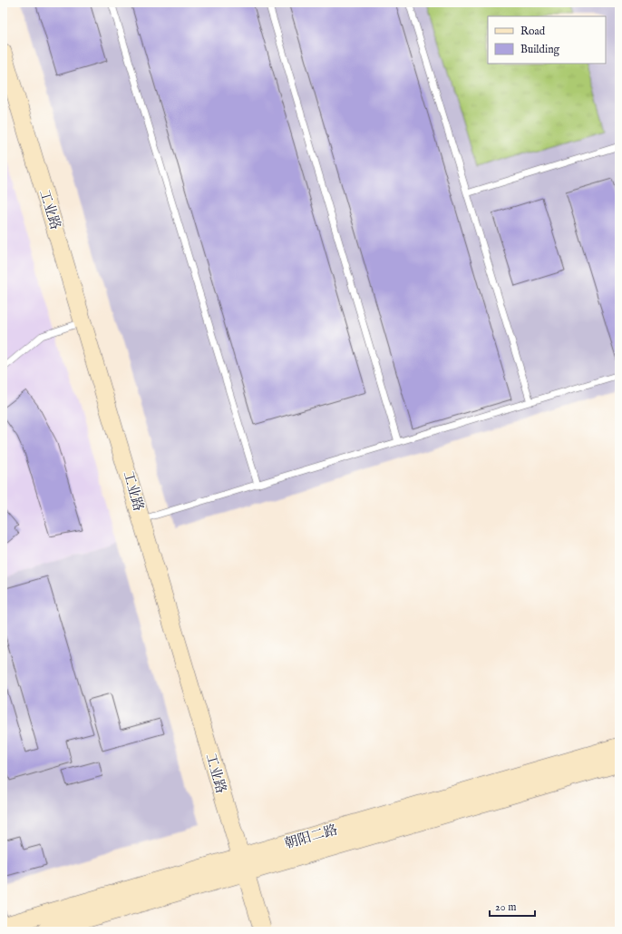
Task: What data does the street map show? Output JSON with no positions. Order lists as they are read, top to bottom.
{
  "streets": {
    "street": ["工业路", "朝阳二路"]
  },
  "crossings": [
    ["工业路", "朝阳二路"]
  ],
  "legend": ["Road", "Building"],
  "scale_bar": "20 m"
}
